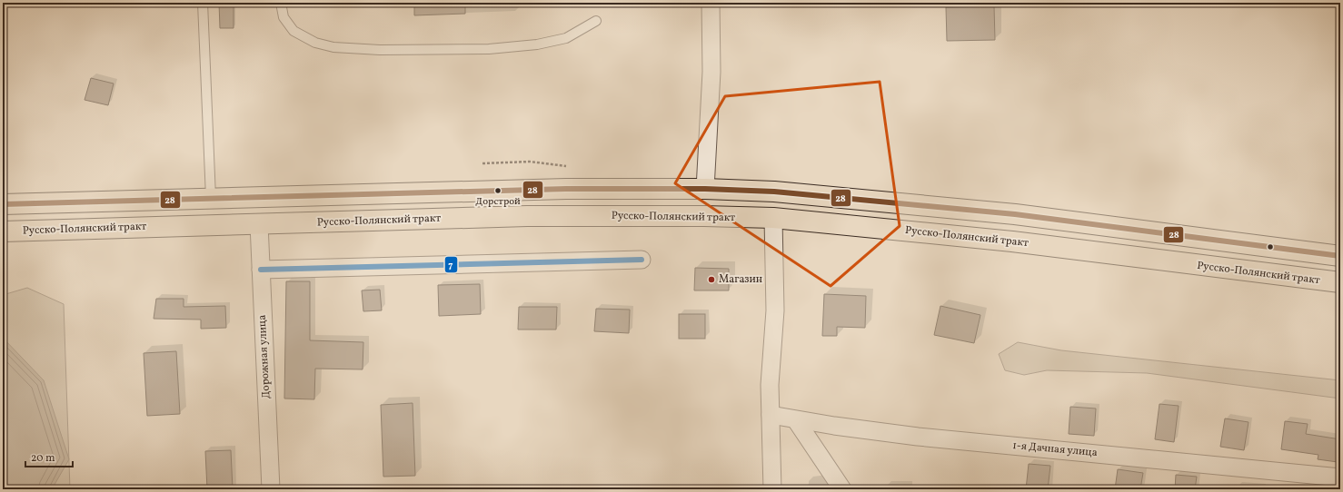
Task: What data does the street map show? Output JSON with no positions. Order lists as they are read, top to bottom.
{
  "streets": {
    "main road": ["Русско-Полянский тракт"],
    "street": ["Дорожная улица", "1-я Дачная улица"]
  },
  "crossings": [
    ["Русско-Полянский тракт", "Дорожная улица"]
  ],
  "places": ["Дорстрой", "Магазин"],
  "lines": ["transit line 28", "transit line 7"],
  "scale_bar": "20 m"
}
